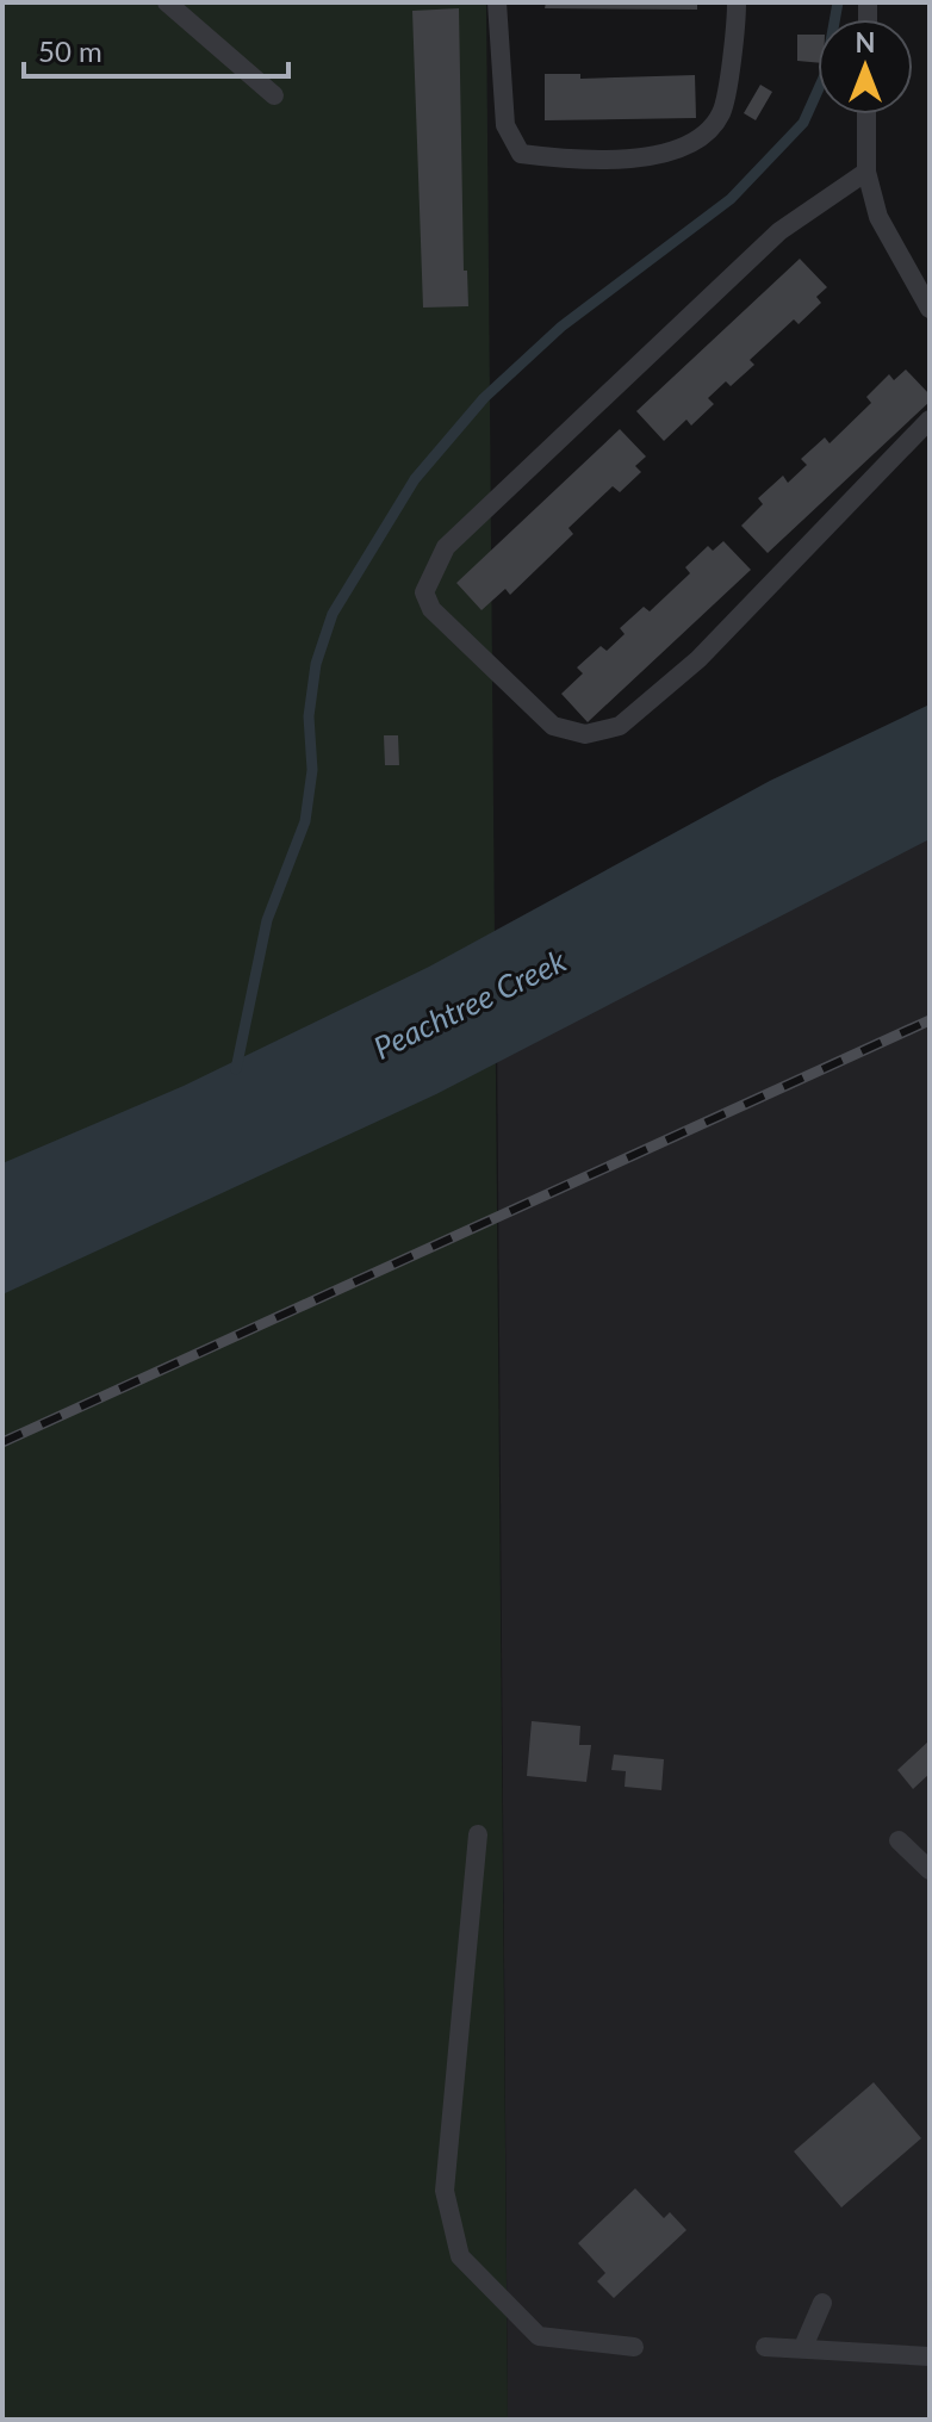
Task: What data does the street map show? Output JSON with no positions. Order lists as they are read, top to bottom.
{
  "water": ["Peachtree Creek"],
  "scale_bar": "50 m",
  "north": "top"
}
